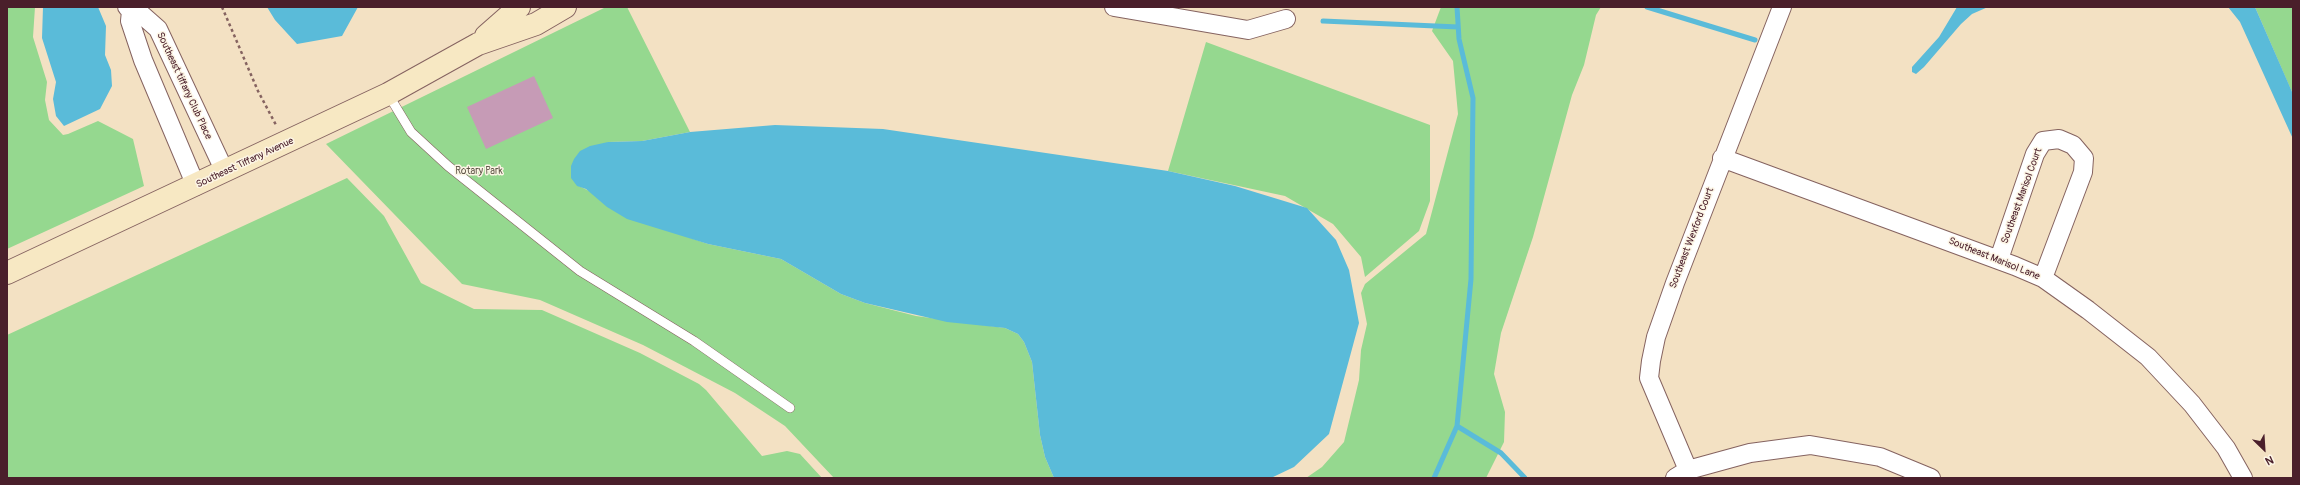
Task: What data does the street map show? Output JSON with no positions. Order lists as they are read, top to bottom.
{
  "streets": {
    "street": [
      "Southeast tiffany Club Place",
      "Southeast Tiffany Avenue",
      "Southeast Marisol Court",
      "Southeast Wexford Court",
      "Southeast Marisol Lane"
    ]
  },
  "crossings": [
    ["Southeast tiffany Club Place", "Southeast Tiffany Avenue"],
    ["Southeast Marisol Court", "Southeast Marisol Lane"],
    ["Southeast Wexford Court", "Southeast Marisol Lane"]
  ],
  "parks": ["Rotary Park"],
  "north": "bottom right"
}
